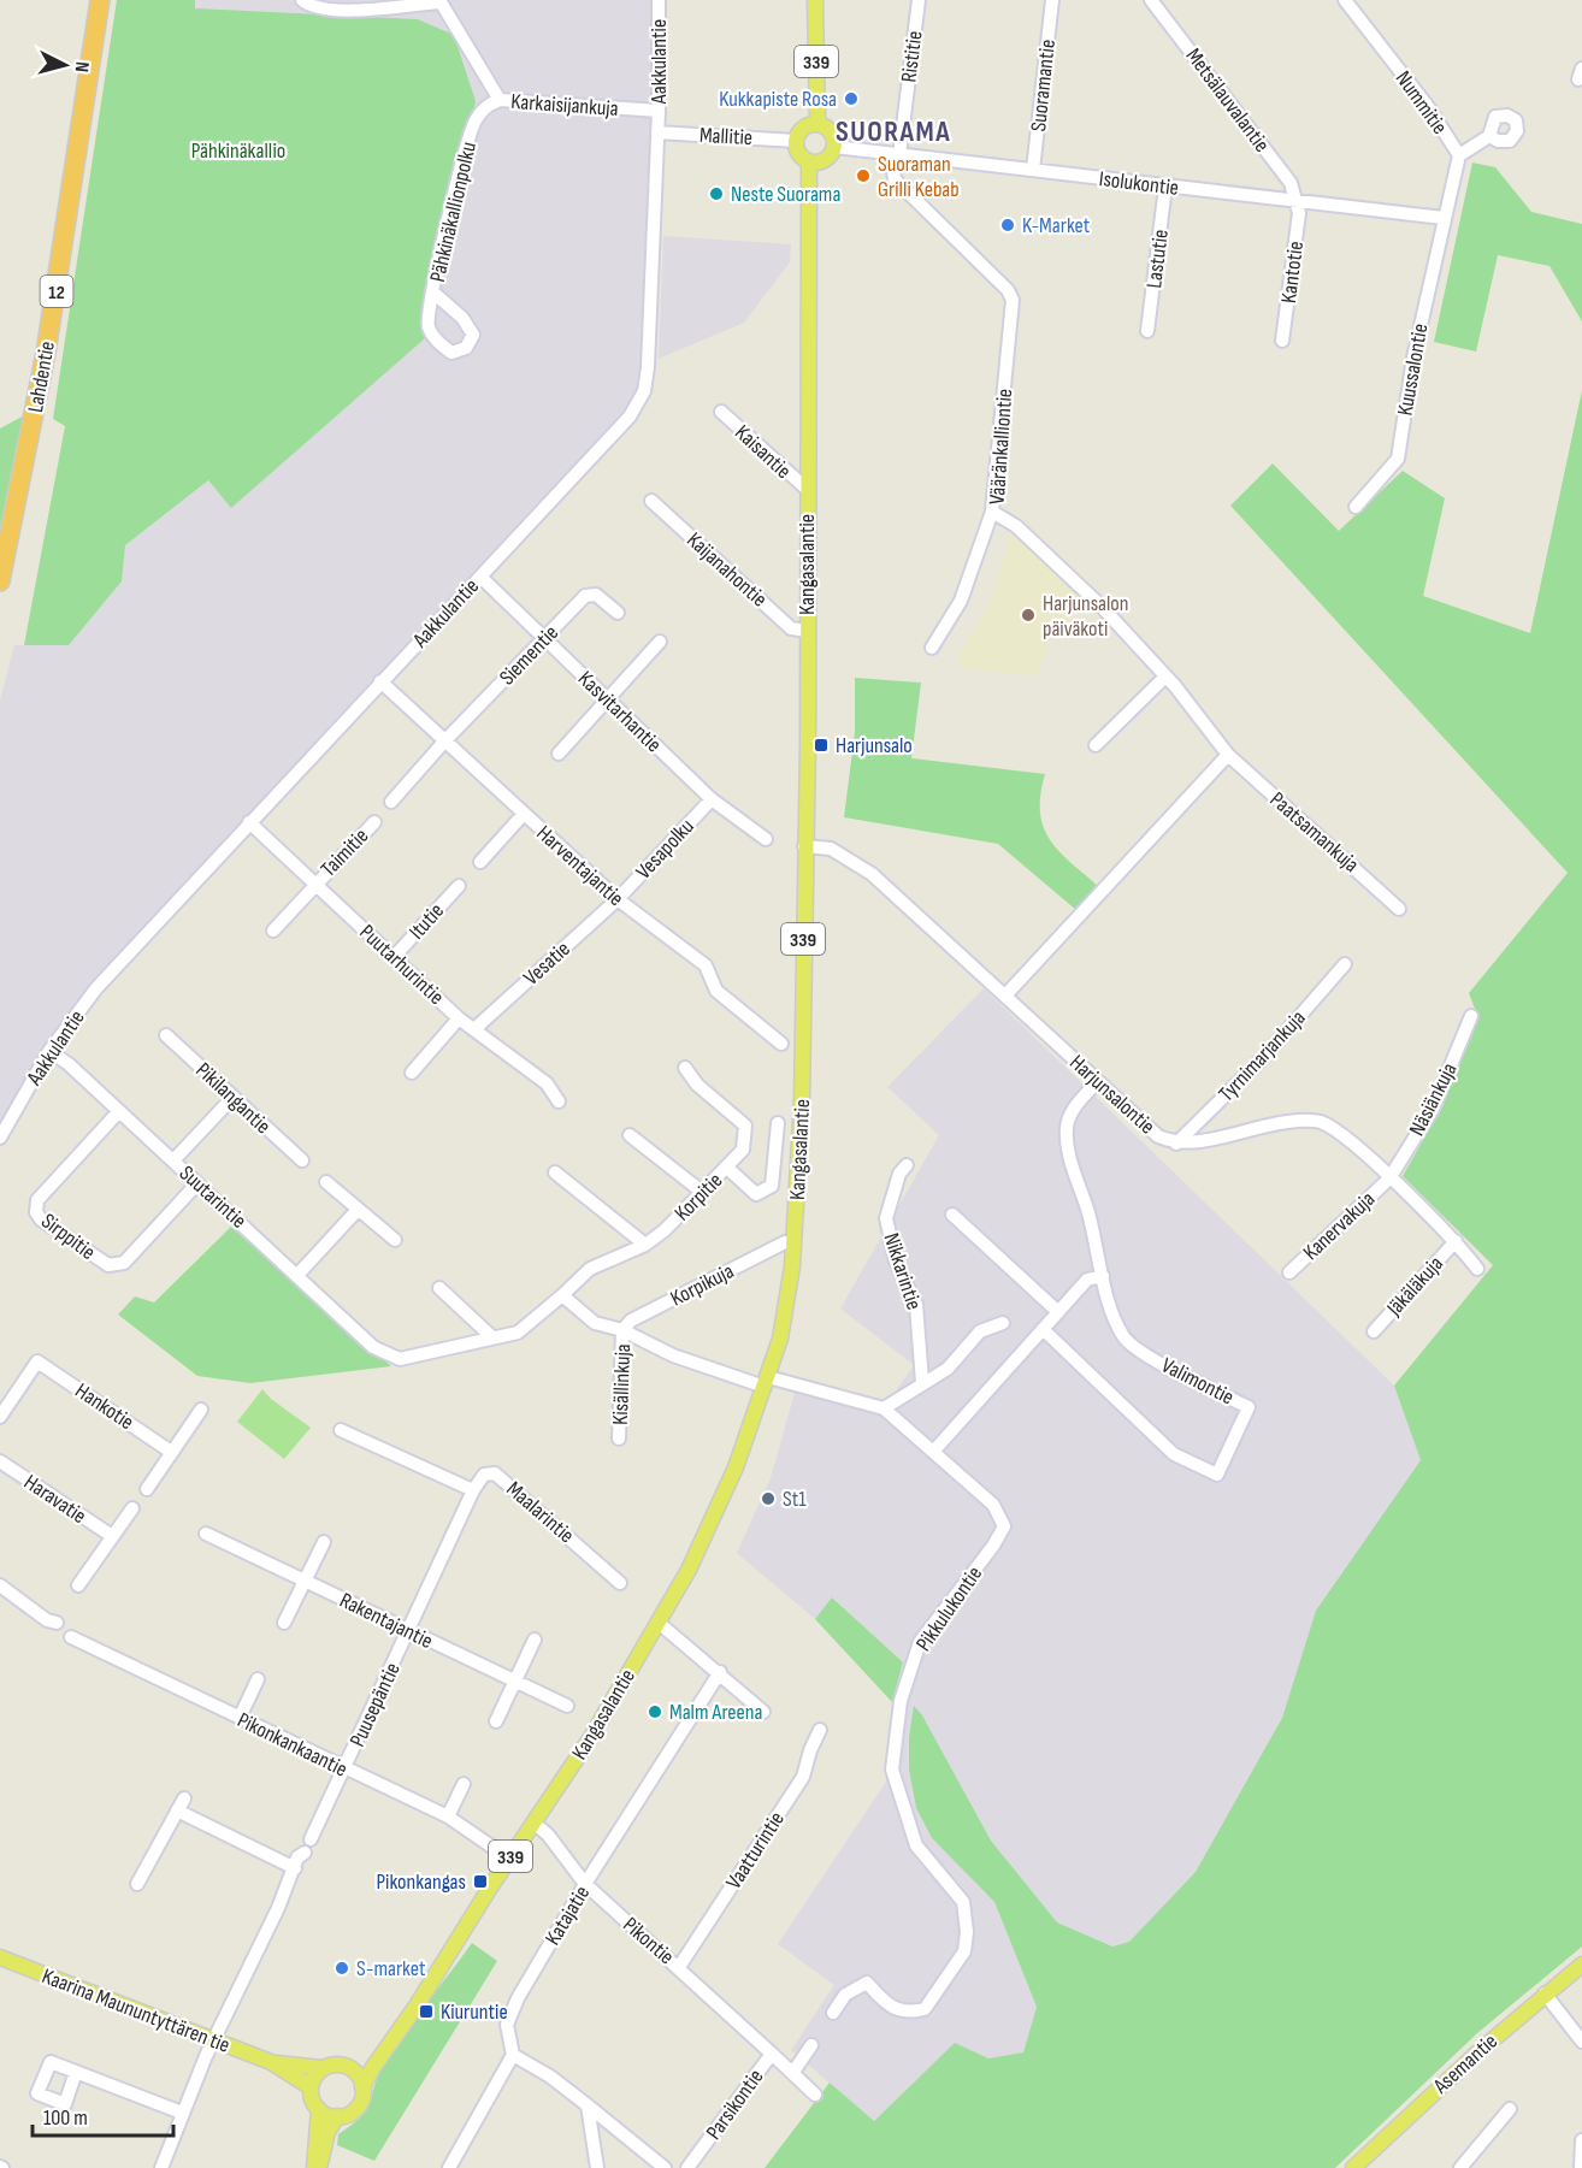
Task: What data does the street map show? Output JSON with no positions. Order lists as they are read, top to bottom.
{
  "streets": {
    "highway": ["12", "Lahdentie"],
    "main road": [
      "339",
      "Kangasalantie",
      "Kaarina Maununtyttären tie",
      "Asemantie"
    ],
    "street": [
      "Ristitie",
      "Aakkulantie",
      "Suoramantie",
      "Metsälauvalantie",
      "Nummitie",
      "Karkaisijankuja",
      "Mallitie",
      "Isolukontie",
      "Pähkinäkallionpolku",
      "Lastutie",
      "Kantotie",
      "Kuussalontie",
      "Vääränkalliontie",
      "Kaisantie",
      "Kaijanahontie",
      "Siementie",
      "Kasvitarhantie",
      "Paatsamankuja",
      "Vesapolku",
      "Taimitie",
      "Harventajantie",
      "Itutie",
      "Vesatie",
      "Puutarhurintie",
      "Tyrnimarjankuja",
      "Harjunsalontie",
      "Pikilangantie",
      "Näsiänkuja",
      "Suutarintie",
      "Korpitie",
      "Kanervakuja",
      "Sirppitie",
      "Nikkarintie",
      "Korpikuja",
      "Jäkäläkuja",
      "Valimontie",
      "Kisällinkuja",
      "Hankotie",
      "Haravatie",
      "Maalarintie",
      "Pikkulukontie",
      "Rakentajantie",
      "Puusepäntie",
      "Pikonkankaantie",
      "Vaatturintie",
      "Katajatie",
      "Pikontie",
      "Parsikontie"
    ]
  },
  "crossings": [
    ["Ristitie", "Isolukontie"],
    ["Ristitie", "Vääränkalliontie"],
    ["Aakkulantie", "Karkaisijankuja"],
    ["Aakkulantie", "Mallitie"],
    ["Aakkulantie", "Kasvitarhantie"],
    ["Aakkulantie", "Harventajantie"],
    ["Aakkulantie", "Puutarhurintie"],
    ["Aakkulantie", "Suutarintie"],
    ["339", "Mallitie"],
    ["339", "Isolukontie"],
    ["339", "Kangasalantie"],
    ["339", "Kaarina Maununtyttären tie"],
    ["Suoramantie", "Isolukontie"],
    ["Metsälauvalantie", "Isolukontie"],
    ["Metsälauvalantie", "Kantotie"],
    ["Nummitie", "Isolukontie"],
    ["Nummitie", "Kuussalontie"],
    ["Karkaisijankuja", "Pähkinäkallionpolku"],
    ["Mallitie", "Isolukontie"],
    ["Mallitie", "Kangasalantie"],
    ["Isolukontie", "Lastutie"],
    ["Isolukontie", "Kantotie"],
    ["Isolukontie", "Kuussalontie"],
    ["Isolukontie", "Vääränkalliontie"],
    ["Isolukontie", "Kangasalantie"],
    ["Vääränkalliontie", "Paatsamankuja"],
    ["Kaisantie", "Kangasalantie"],
    ["Kangasalantie", "Kaijanahontie"],
    ["Kangasalantie", "Harjunsalontie"],
    ["Kangasalantie", "Pikkulukontie"],
    ["Kangasalantie", "Pikonkankaantie"],
    ["Kangasalantie", "Pikontie"],
    ["Kangasalantie", "Kaarina Maununtyttären tie"],
    ["Siementie", "Kasvitarhantie"],
    ["Siementie", "Harventajantie"],
    ["Kasvitarhantie", "Vesapolku"],
    ["Vesapolku", "Harventajantie"],
    ["Vesapolku", "Vesatie"],
    ["Taimitie", "Puutarhurintie"],
    ["Harventajantie", "Vesatie"],
    ["Itutie", "Puutarhurintie"],
    ["Vesatie", "Puutarhurintie"],
    ["Tyrnimarjankuja", "Harjunsalontie"],
    ["Harjunsalontie", "Näsiänkuja"],
    ["Harjunsalontie", "Kanervakuja"],
    ["Harjunsalontie", "Jäkäläkuja"],
    ["Harjunsalontie", "Valimontie"],
    ["Näsiänkuja", "Kanervakuja"],
    ["Suutarintie", "Korpitie"],
    ["Suutarintie", "Sirppitie"],
    ["Korpikuja", "Kisällinkuja"],
    ["Maalarintie", "Puusepäntie"],
    ["Rakentajantie", "Puusepäntie"],
    ["Puusepäntie", "Pikonkankaantie"],
    ["Vaatturintie", "Pikontie"],
    ["Katajatie", "Pikontie"],
    ["Pikontie", "Parsikontie"]
  ],
  "districts": ["SUORAMA"],
  "parks": ["Pähkinäkallio"],
  "places": {
    "other": [
      "Kukkapiste Rosa",
      "Suoraman Grilli Kebab",
      "Neste Suorama",
      "K-Market",
      "Harjunsalon päiväkoti",
      "St1",
      "Malm Areena",
      "S-market"
    ],
    "transit": ["Harjunsalo", "Pikonkangas", "Kiuruntie"]
  },
  "scale_bar": "100 m",
  "north": "right"
}
